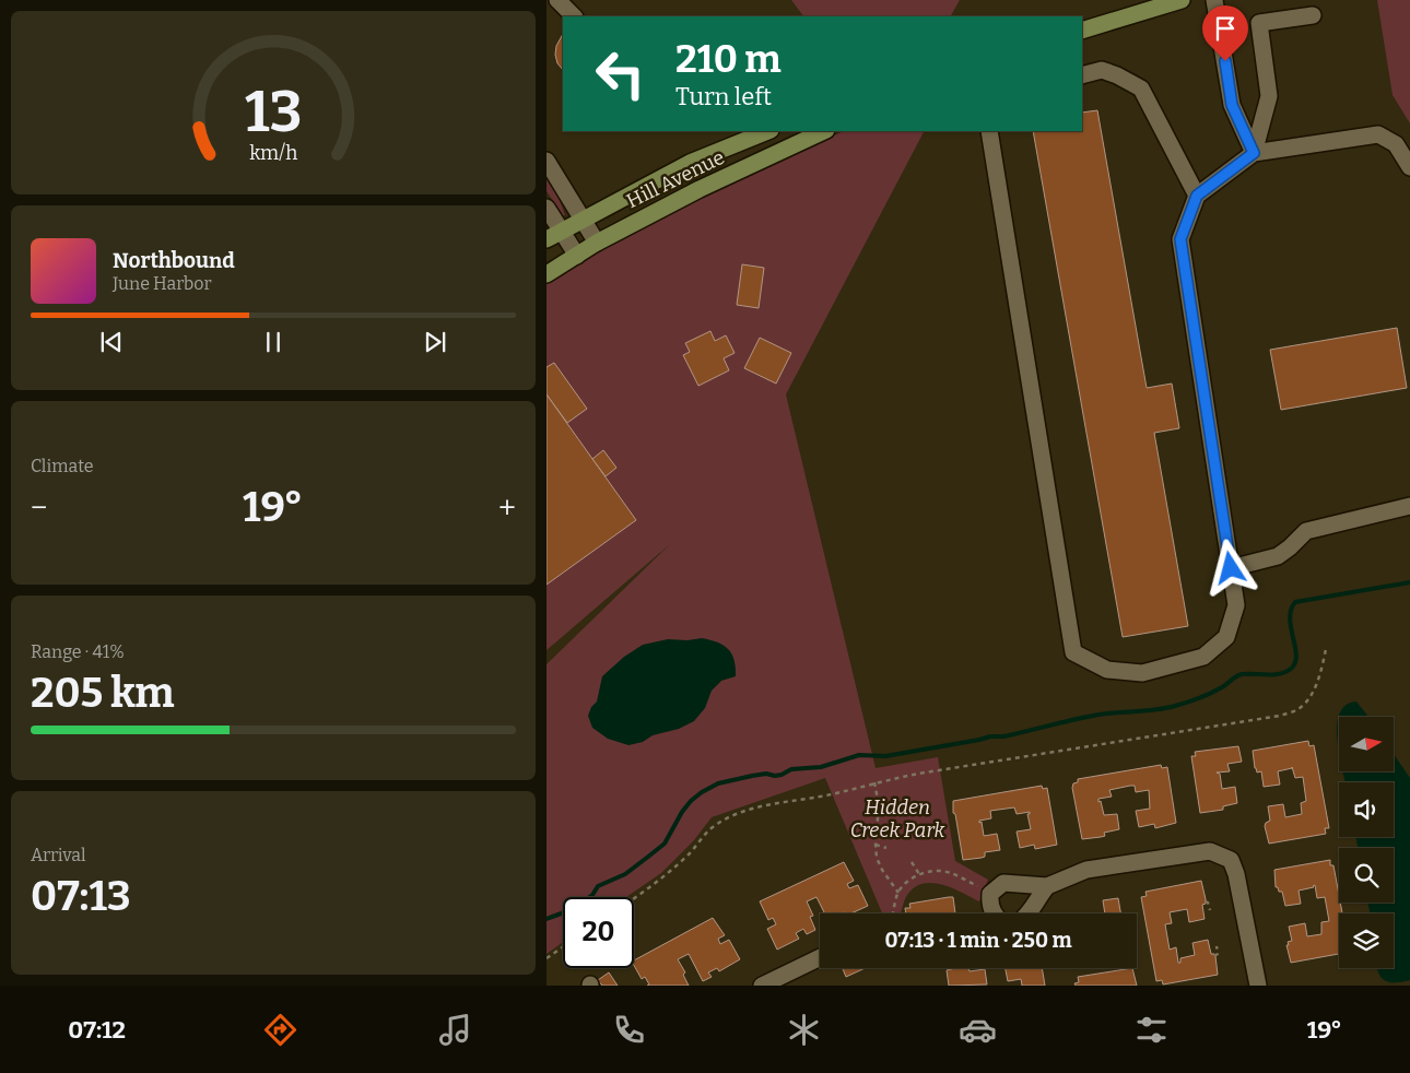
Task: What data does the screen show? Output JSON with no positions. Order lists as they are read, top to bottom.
{
  "streets": {
    "main road": ["Hill Avenue"]
  },
  "parks": ["Hidden Creek Park"],
  "north": "right",
  "page": {
    "turn": ["210 m", "Turn left"],
    "song": ["Northbound", "June Harbor"],
    "tile": [
      "Climate",
      ["Range · 41%", "205 km"],
      ["Arrival", "07:13"]
    ],
    "heat": ["−", "19°", "+"],
    "limit": "20",
    "trip": "07:13 · 1 min · 250 m",
    "tabs": ["07:12", "19°"],
    "gauge": ["13", "km/h"]
  }
}
